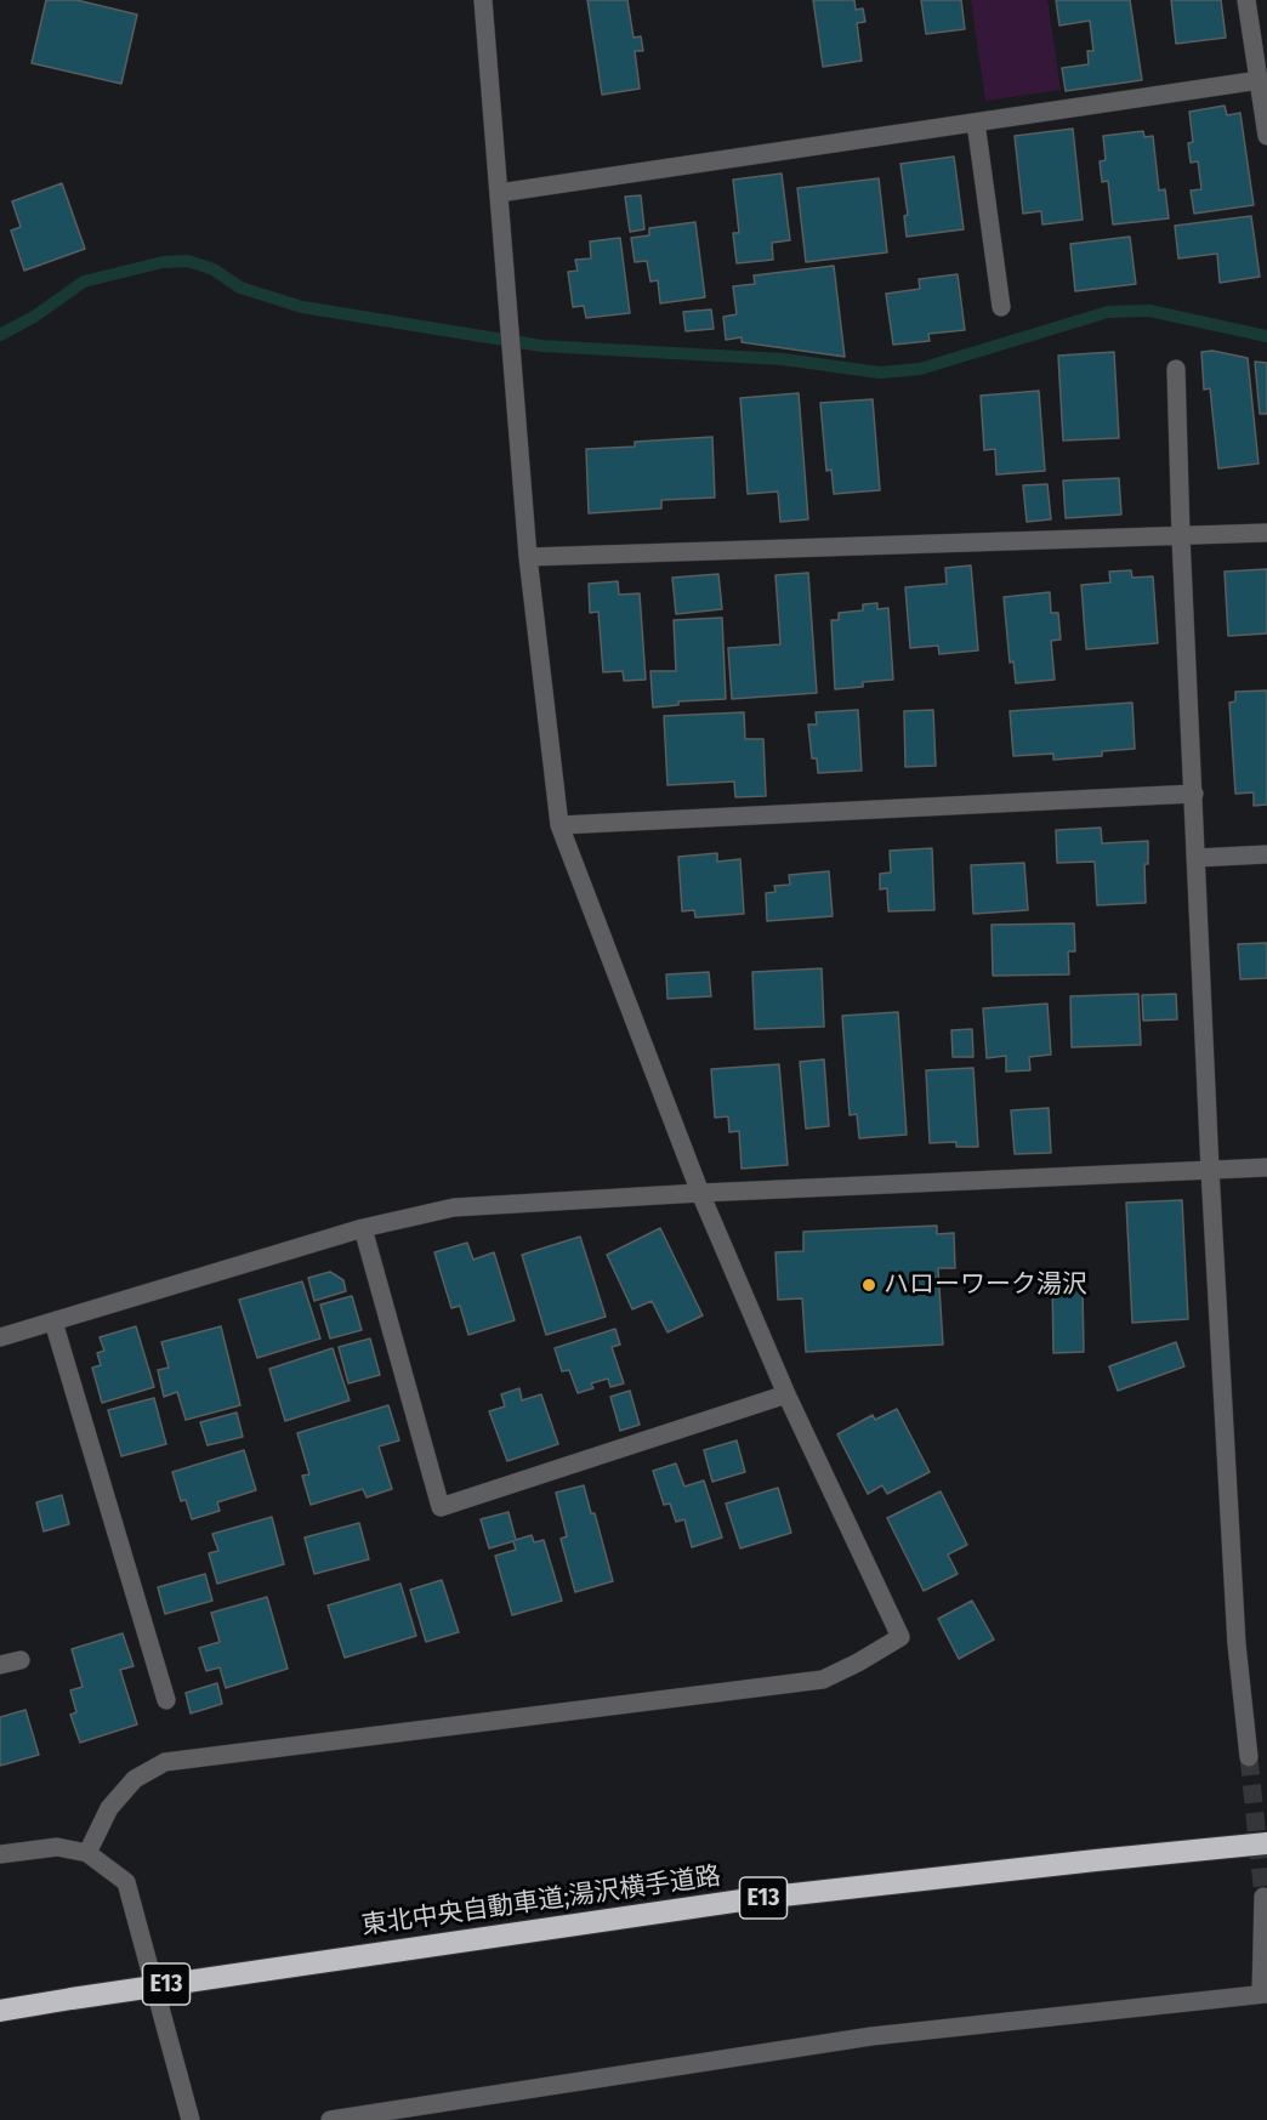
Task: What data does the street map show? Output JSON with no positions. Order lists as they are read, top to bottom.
{
  "streets": {
    "highway": ["E13", "東北中央自動車道;湯沢横手道路"]
  },
  "places": ["ハローワーク湯沢"]
}
